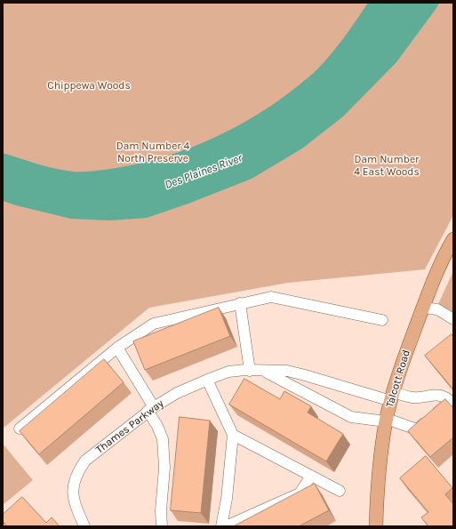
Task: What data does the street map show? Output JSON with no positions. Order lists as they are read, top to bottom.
{
  "streets": {
    "main road": ["Talcott Road"],
    "street": ["Thames Parkway"]
  },
  "crossings": [
    ["Talcott Road", "Thames Parkway"]
  ],
  "water": ["Des Plaines River"],
  "parks": ["Chippewa Woods", "Dam Number 4 North Preserve", "Dam Number 4 East Woods"]
}
